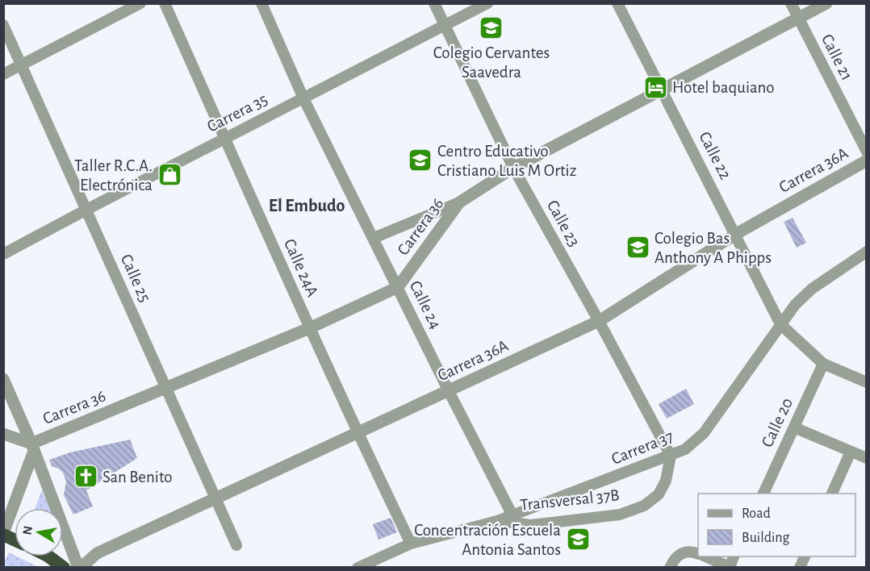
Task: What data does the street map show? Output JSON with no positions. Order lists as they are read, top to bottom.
{
  "streets": {
    "street": [
      "Calle 21",
      "Carrera 35",
      "Calle 22",
      "Carrera 36A",
      "Calle 23",
      "Carrera 36",
      "Calle 24A",
      "Calle 25",
      "Calle 24",
      "Calle 20",
      "Carrera 37",
      "Transversal 37B"
    ]
  },
  "crossings": [
    ["Calle 21", "Carrera 36"],
    ["Carrera 35", "Calle 23"],
    ["Carrera 35", "Calle 24A"],
    ["Carrera 35", "Calle 25"],
    ["Carrera 35", "Calle 24"],
    ["Calle 22", "Carrera 36A"],
    ["Calle 22", "Carrera 36"],
    ["Calle 22", "Carrera 37"],
    ["Carrera 36A", "Calle 23"],
    ["Carrera 36A", "Calle 24A"],
    ["Carrera 36A", "Calle 25"],
    ["Carrera 36A", "Calle 24"],
    ["Calle 23", "Carrera 36"],
    ["Calle 23", "Carrera 37"],
    ["Calle 23", "Transversal 37B"],
    ["Carrera 36", "Calle 24A"],
    ["Carrera 36", "Calle 25"],
    ["Carrera 36", "Calle 24"],
    ["Calle 24A", "Carrera 37"],
    ["Calle 24", "Carrera 37"],
    ["Carrera 37", "Transversal 37B"]
  ],
  "districts": ["El Embudo"],
  "places": {
    "school or university": [
      "Colegio Cervantes Saavedra",
      "Centro Educativo Cristiano Luis M Ortiz",
      "Colegio Bas Anthony A Phipps",
      "Concentración Escuela Antonia Santos"
    ],
    "hotel": ["Hotel baquiano"],
    "shop": ["Taller R.C.A. Electrónica"],
    "church": ["San Benito"]
  },
  "legend": ["Road", "Building"],
  "north": "left"
}
